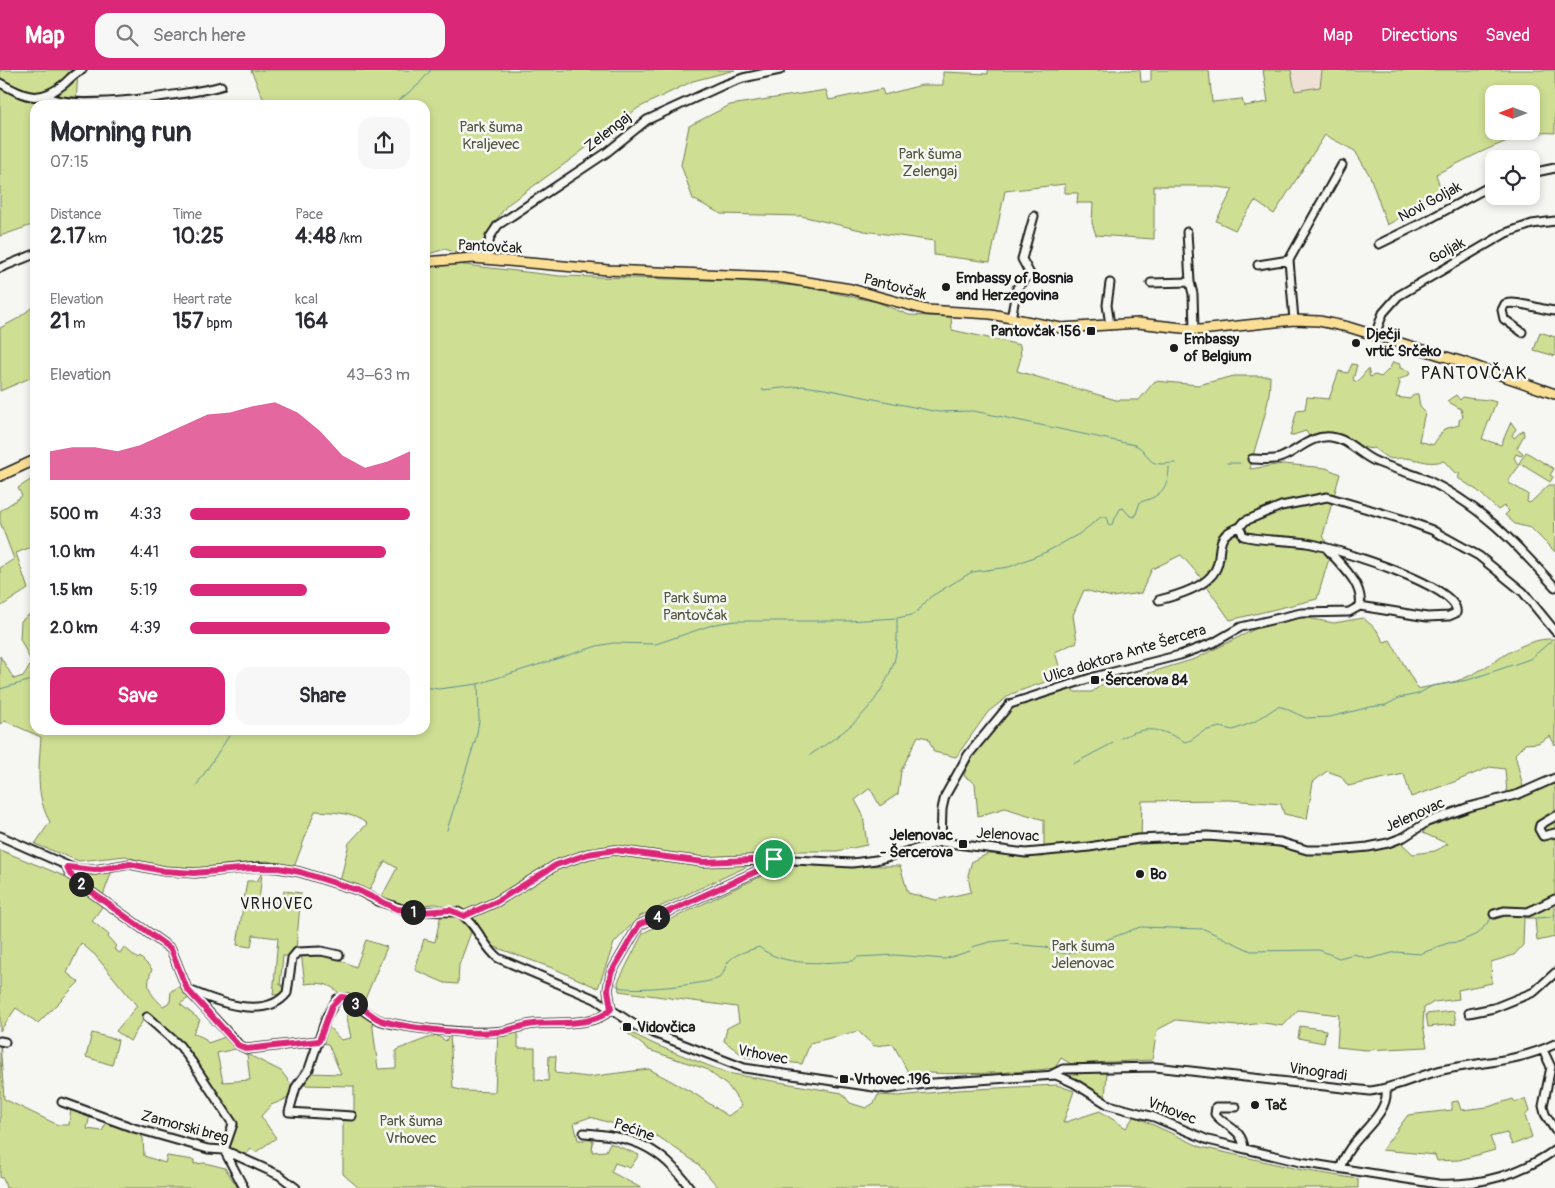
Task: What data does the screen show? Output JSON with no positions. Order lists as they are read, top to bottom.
{
  "streets": {
    "main road": ["Pantovčak"],
    "street": [
      "Zelengaj",
      "Novi Goljak",
      "Goljak",
      "Ulica doktora Ante Šercera",
      "Jelenovac",
      "Vrhovec",
      "Vinogradi",
      "Zamorski breg",
      "Pećine"
    ]
  },
  "crossings": [
    ["Zelengaj", "Pantovčak"],
    ["Pantovčak", "Goljak"],
    ["Ulica doktora Ante Šercera", "Jelenovac"],
    ["Jelenovac", "Vrhovec"],
    ["Vrhovec", "Vinogradi"]
  ],
  "districts": ["PANTOVČAK", "VRHOVEC"],
  "parks": [
    "Park šuma Kraljevec",
    "Park šuma Zelengaj",
    "Park šuma Pantovčak",
    "Park šuma Jelenovac",
    "Park šuma Vrhovec"
  ],
  "places": {
    "other": [
      "Embassy of Bosnia and Herzegovina",
      "Dječji vrtić Srčeko",
      "Embassy of Belgium",
      "Bo",
      "Tač"
    ],
    "transit": [
      "Pantovčak 156",
      "Šercerova 84",
      "Jelenovac - Šercerova",
      "Vidovčica",
      "Vrhovec 196"
    ]
  },
  "north": "left",
  "page": {
    "header": "Map",
    "search": "Search here",
    "nav": ["Map", "Directions", "Saved"],
    "heading": ["Morning run", "07:15"],
    "stats": [
      ["Distance", "2.17 km"],
      ["Time", "10:25"],
      ["Pace", "4:48 /km"],
      ["Elevation", "21 m"],
      ["Heart rate", "157 bpm"],
      ["kcal", "164"]
    ],
    "chart": ["Elevation", "43–63 m"],
    "list": [
      {
        "name": "500 m",
        "note": "4:33"
      },
      {
        "name": "1.0 km",
        "note": "4:41"
      },
      {
        "name": "1.5 km",
        "note": "5:19"
      },
      {
        "name": "2.0 km",
        "note": "4:39"
      }
    ],
    "buttons": ["Save", "Share"],
    "pins": [
      "2",
      "1",
      "4",
      "3"
    ]
  }
}
